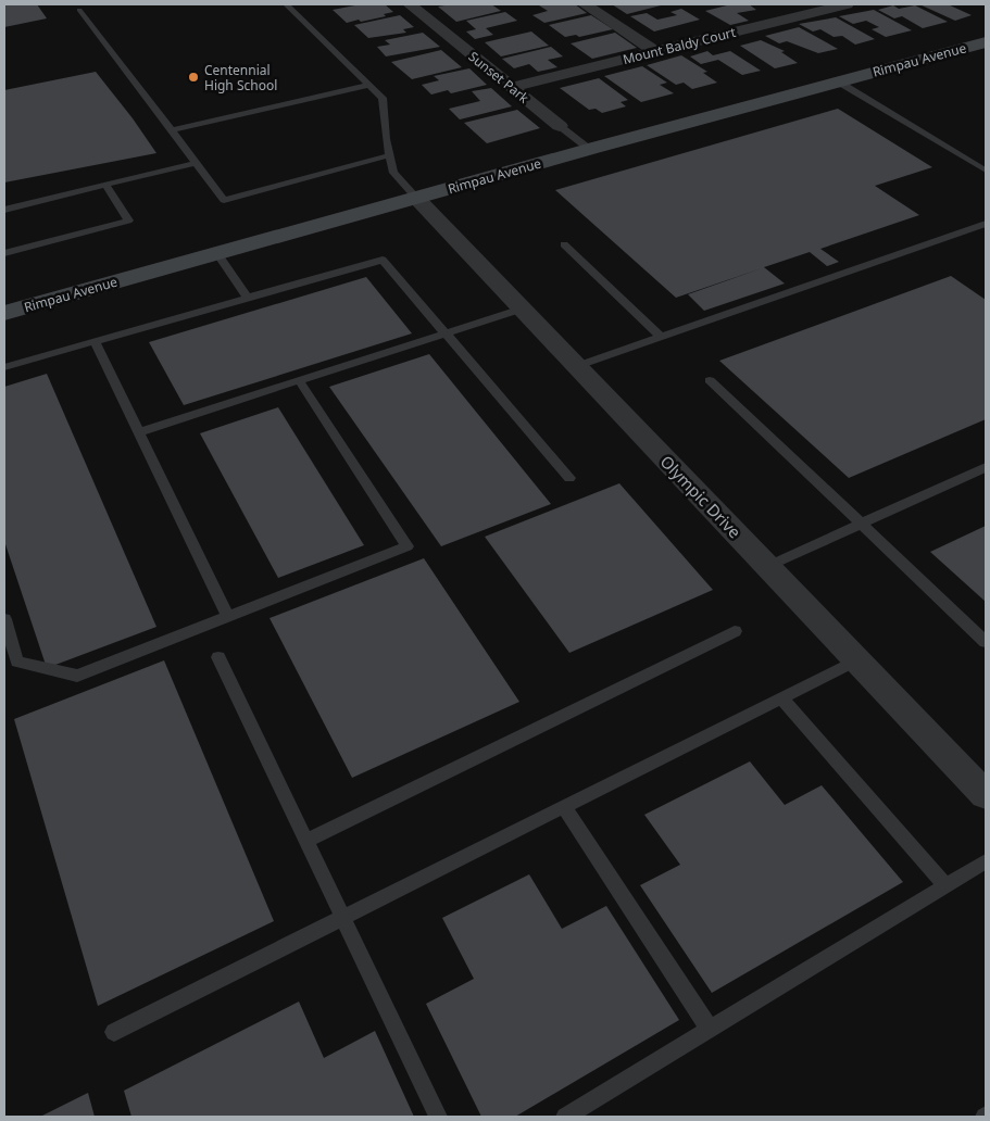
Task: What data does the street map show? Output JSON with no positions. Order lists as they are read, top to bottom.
{
  "streets": {
    "main road": ["Rimpau Avenue"],
    "street": ["Mount Baldy Court", "Sunset Park", "Olympic Drive"]
  },
  "crossings": [
    ["Mount Baldy Court", "Sunset Park"],
    ["Rimpau Avenue", "Sunset Park"],
    ["Rimpau Avenue", "Olympic Drive"]
  ],
  "places": ["Centennial High School"]
}
